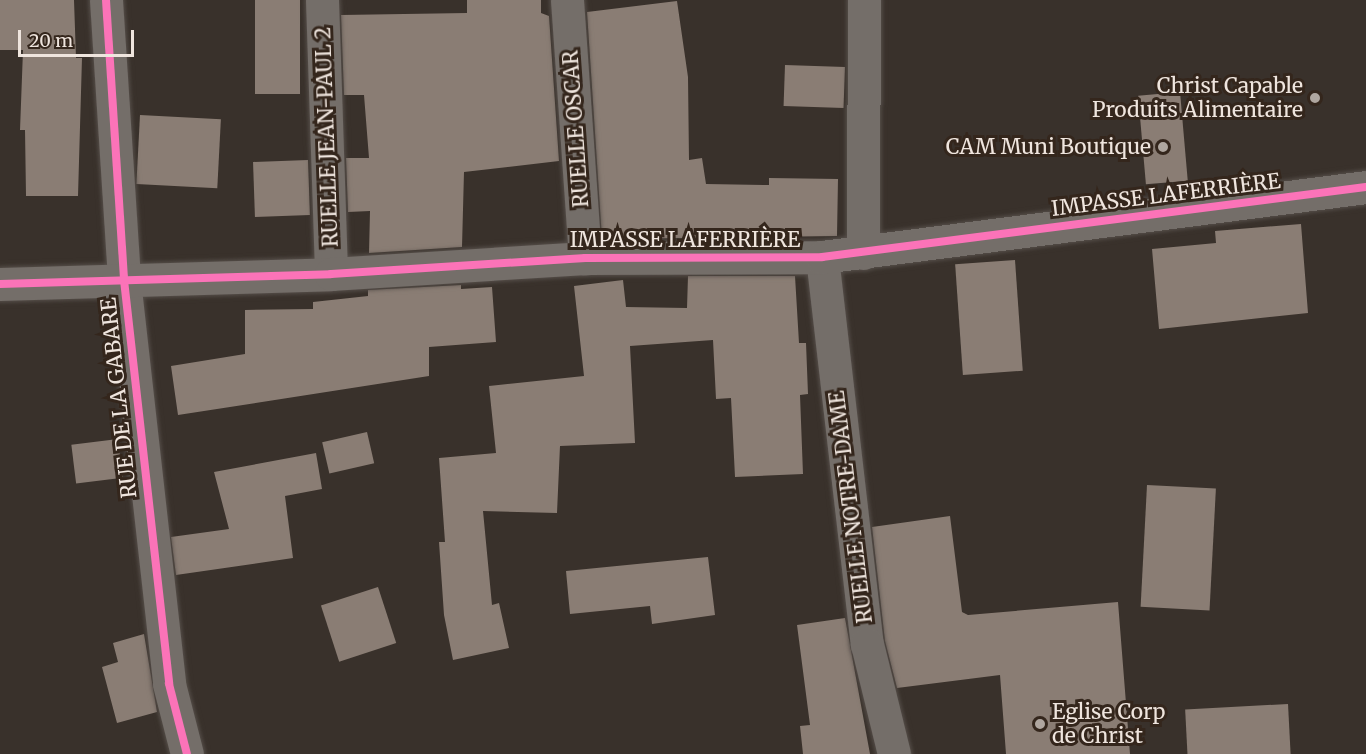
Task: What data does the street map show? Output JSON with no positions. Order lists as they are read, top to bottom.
{
  "streets": {
    "street": [
      "RUELLE OSCAR",
      "RUELLE JEAN-PAUL 2",
      "IMPASSE LAFERRIÈRE",
      "RUE DE LA GABARE",
      "RUELLE NOTRE-DAME"
    ]
  },
  "crossings": [
    ["RUELLE OSCAR", "IMPASSE LAFERRIÈRE"],
    ["RUELLE JEAN-PAUL 2", "IMPASSE LAFERRIÈRE"],
    ["IMPASSE LAFERRIÈRE", "RUE DE LA GABARE"],
    ["IMPASSE LAFERRIÈRE", "RUELLE NOTRE-DAME"]
  ],
  "places": ["Christ Capable Produits Alimentaire", "CAM Muni Boutique", "Eglise Corp de Christ"],
  "scale_bar": "20 m"
}
